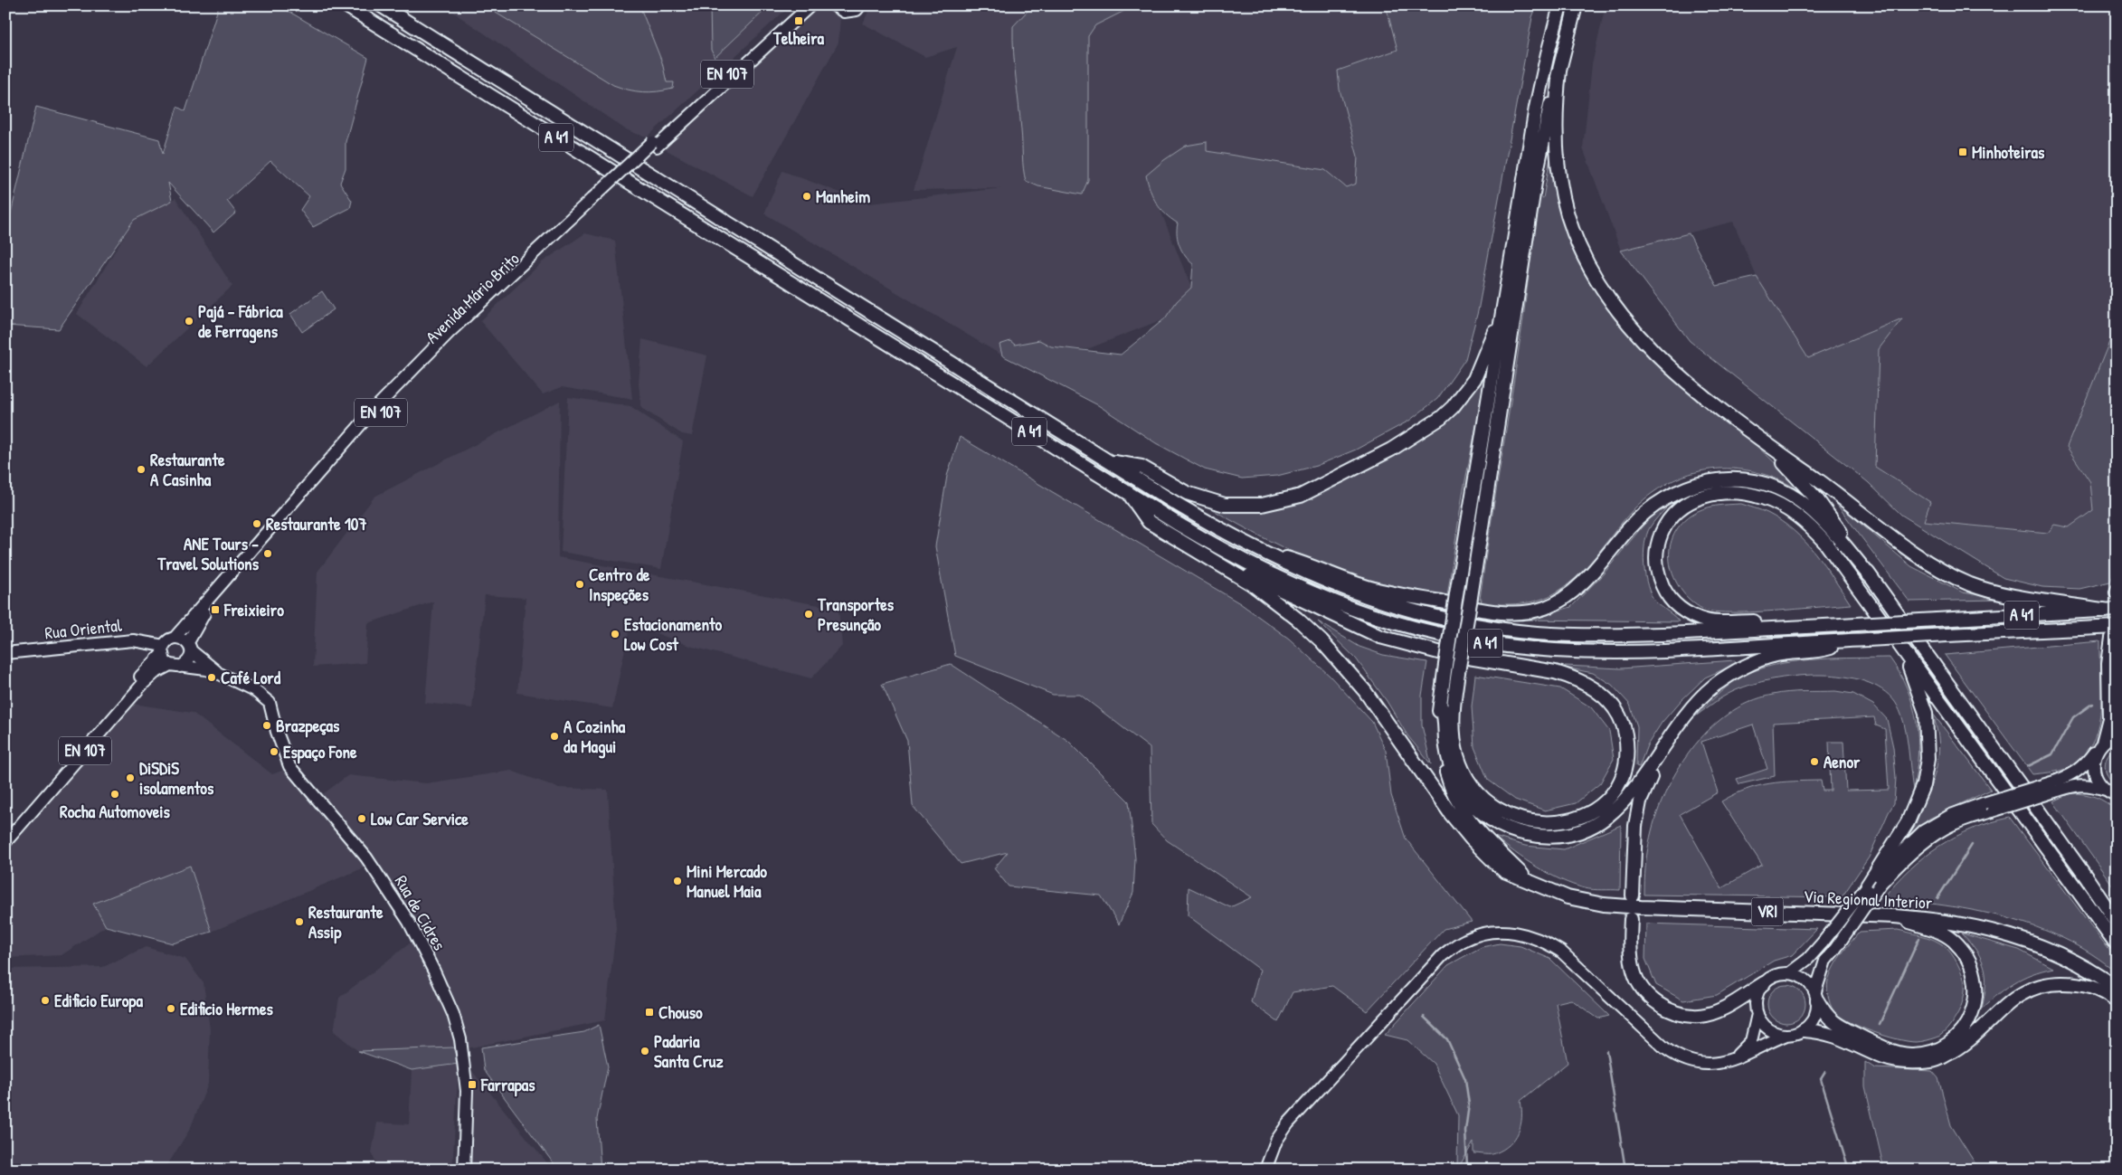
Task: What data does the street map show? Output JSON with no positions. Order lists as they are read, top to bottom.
{
  "streets": {
    "highway": ["A 41", "Via Regional Interior", "VRI"],
    "main road": [
      "EN 107",
      "Avenida Mário Brito",
      "Rua Oriental",
      "Rua de Cidres"
    ]
  },
  "crossings": [
    ["EN 107", "Avenida Mário Brito"],
    ["EN 107", "Rua Oriental"],
    ["A 41", "Via Regional Interior"],
    ["Avenida Mário Brito", "Rua Oriental"]
  ],
  "places": {
    "transit": [
      "Telheira",
      "Minhoteiras",
      "Freixieiro",
      "Chouso",
      "Farrapas"
    ],
    "other": [
      "Manheim",
      "Pajá - Fábrica de Ferragens",
      "Restaurante A Casinha",
      "Restaurante 107",
      "ANE Tours - Travel Solutions",
      "Centro de Inspeções",
      "Transportes Presunção",
      "Estacionamento Low Cost",
      "Café Lord",
      "Brazpeças",
      "A Cozinha da Magui",
      "Espaço Fone",
      "Aenor",
      "DiSDiS isolamentos",
      "Rocha Automoveis",
      "Low Car Service",
      "Mini Mercado Manuel Maia",
      "Restaurante Assip",
      "Edificio Europa",
      "Edificio Hermes",
      "Padaria Santa Cruz"
    ]
  }
}
